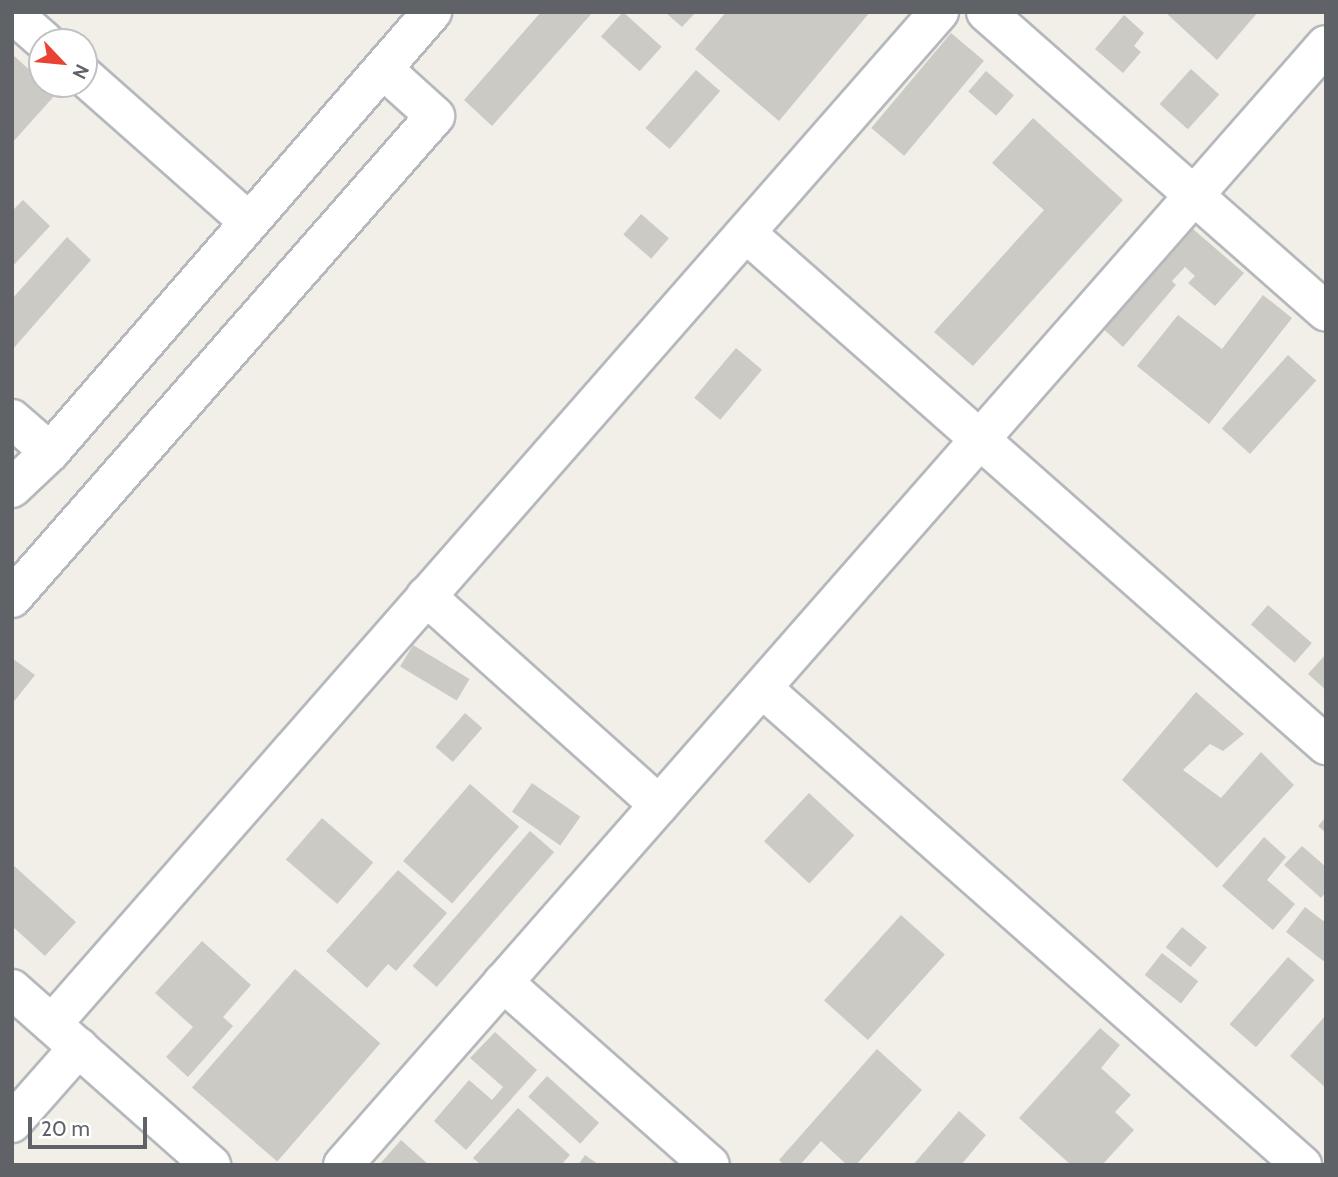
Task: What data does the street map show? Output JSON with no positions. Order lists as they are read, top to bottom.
{
  "scale_bar": "20 m",
  "north": "bottom right"
}
